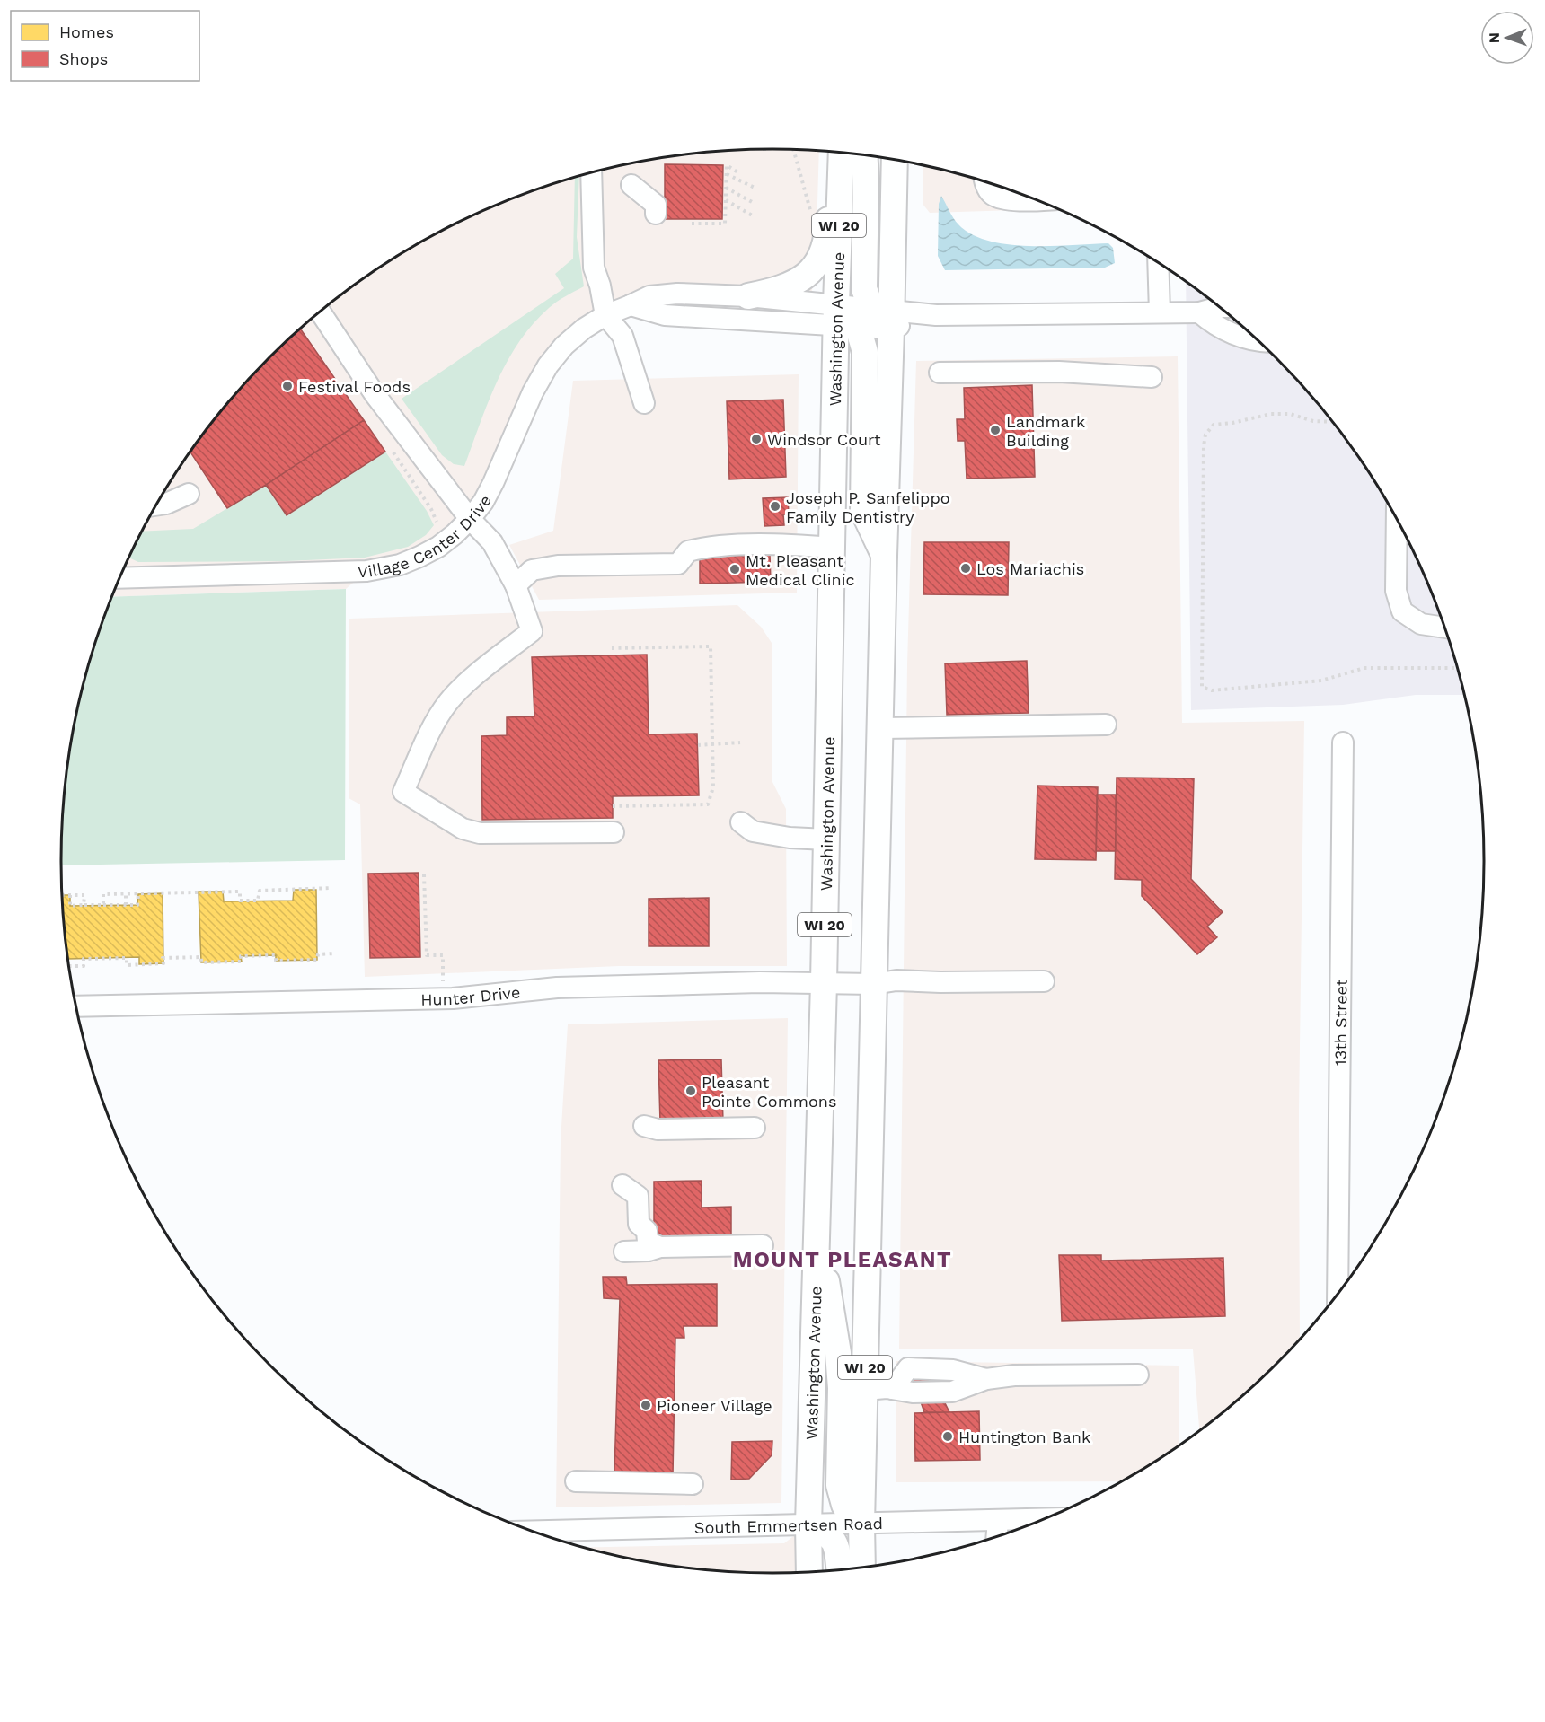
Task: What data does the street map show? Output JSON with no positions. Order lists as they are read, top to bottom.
{
  "streets": {
    "main road": ["WI 20", "Washington Avenue"],
    "street": [
      "Village Center Drive",
      "Hunter Drive",
      "13th Street",
      "South Emmertsen Road"
    ]
  },
  "crossings": [
    ["Washington Avenue", "Village Center Drive"],
    ["Washington Avenue", "Hunter Drive"],
    ["Washington Avenue", "South Emmertsen Road"]
  ],
  "districts": ["MOUNT PLEASANT"],
  "places": [
    "Festival Foods",
    "Landmark Building",
    "Windsor Court",
    "Joseph P. Sanfelippo Family Dentistry",
    "Los Mariachis",
    "Mt. Pleasant Medical Clinic",
    "Pleasant Pointe Commons",
    "Pioneer Village",
    "Huntington Bank"
  ],
  "legend": ["Homes", "Shops"],
  "north": "left"
}
